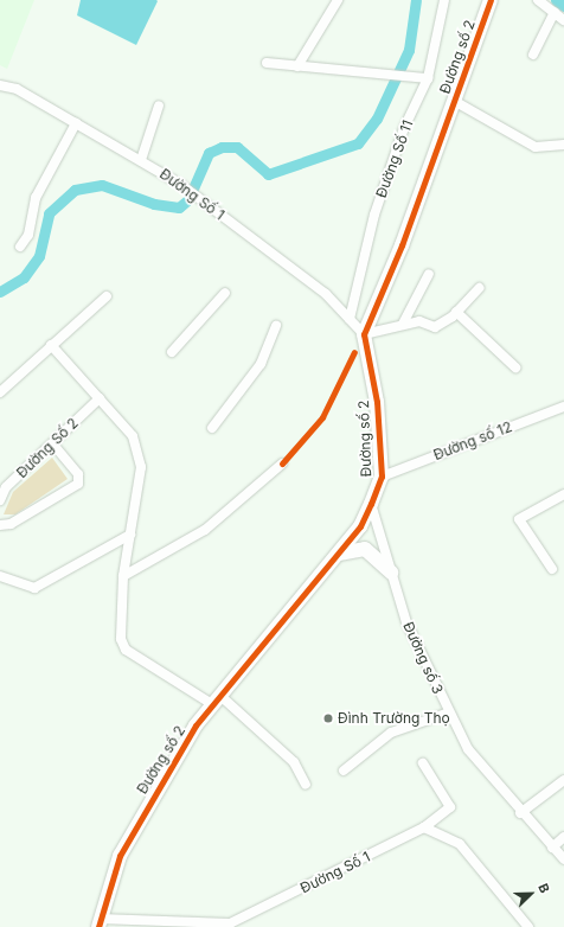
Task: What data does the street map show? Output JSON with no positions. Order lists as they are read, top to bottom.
{
  "streets": {
    "street": [
      "Đường số 2",
      "Đường Số 11",
      "Đường Số 1",
      "Đường số 12",
      "Đường Số 2",
      "Đường số 3"
    ]
  },
  "crossings": [
    ["Đường số 2", "Đường Số 1"],
    ["Đường số 2", "Đường số 12"],
    ["Đường số 2", "Đường số 3"],
    ["Đường Số 11", "Đường Số 1"]
  ],
  "places": ["Đình Trường Thọ"],
  "north": "top right"
}
